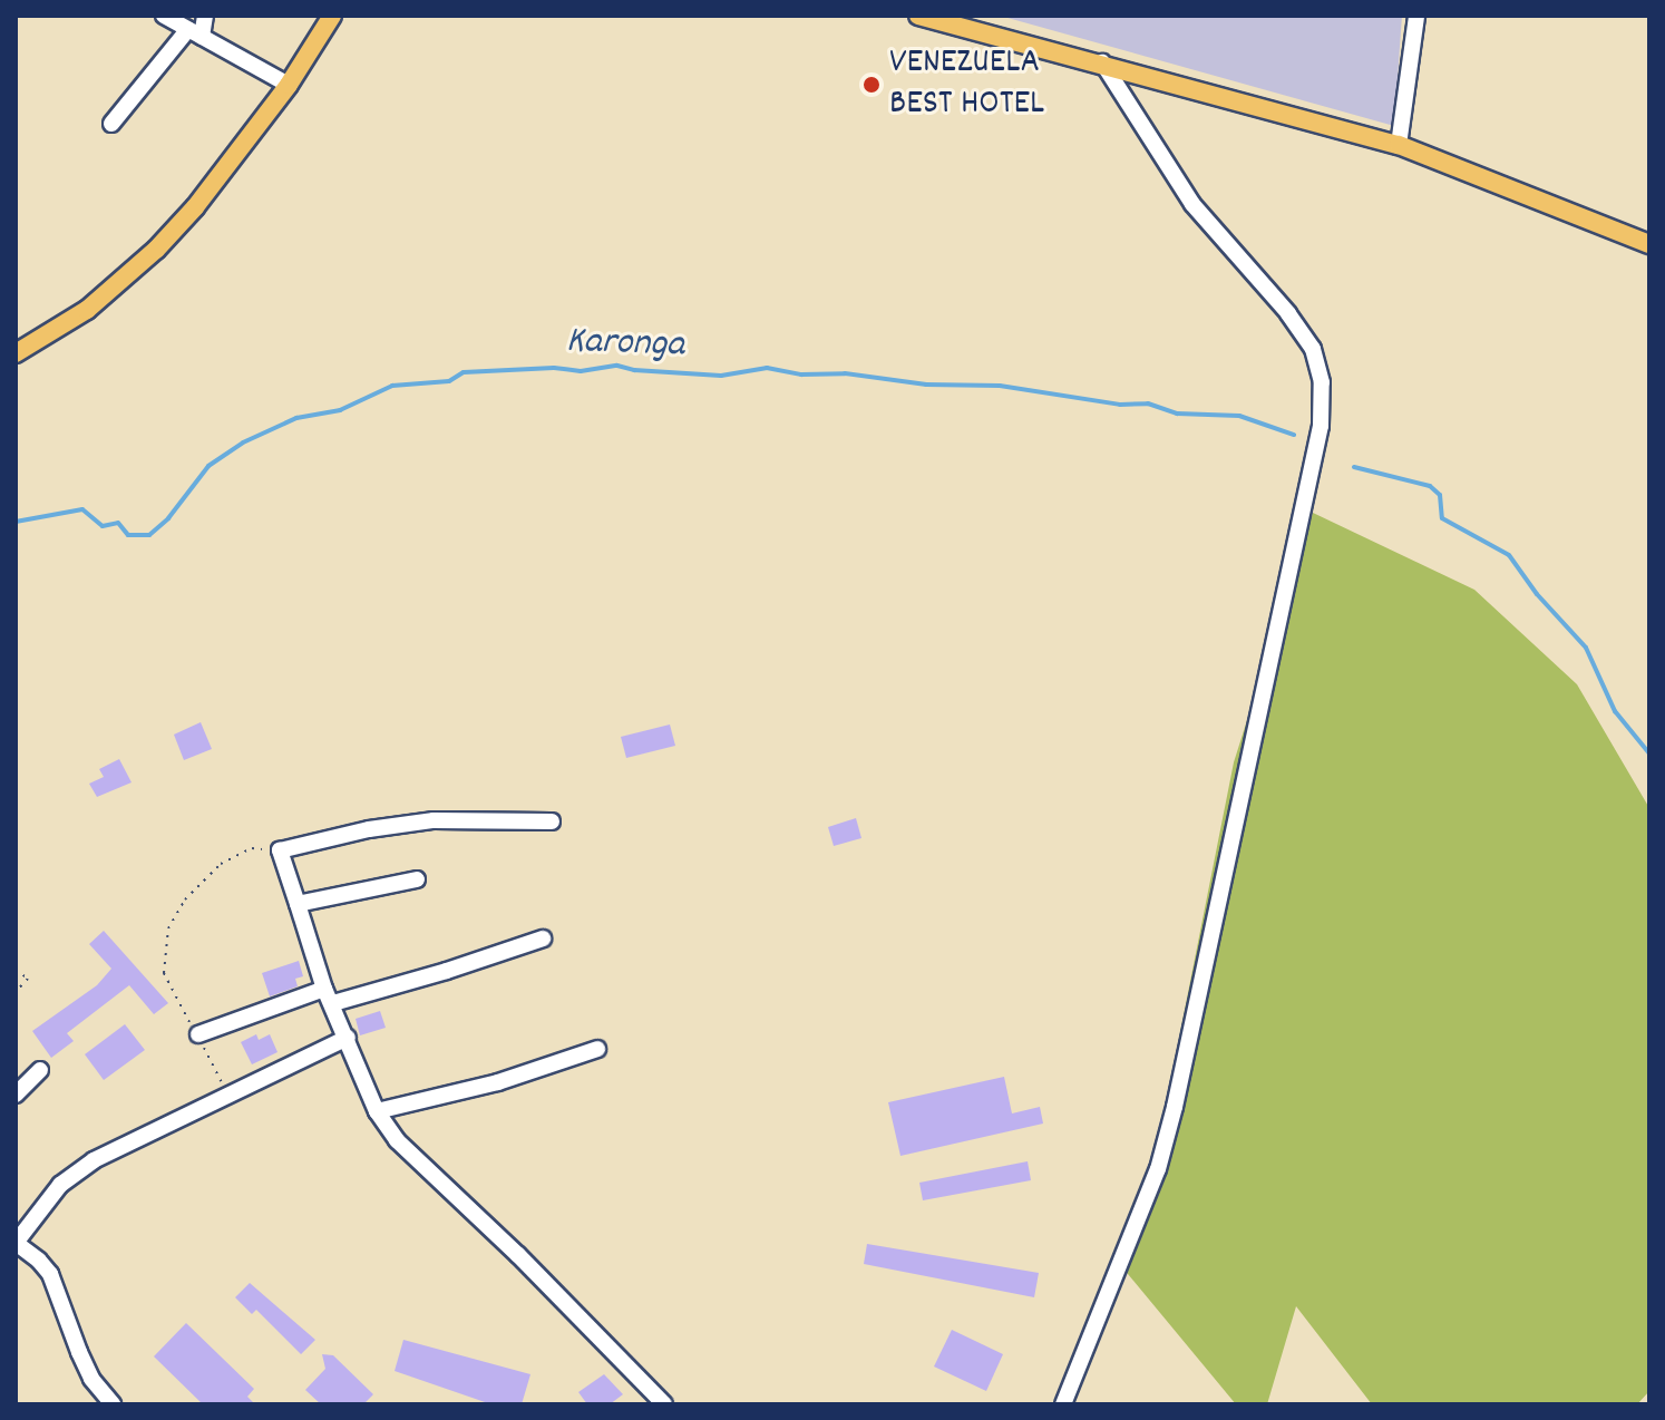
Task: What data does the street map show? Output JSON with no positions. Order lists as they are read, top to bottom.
{
  "water": ["Karonga"],
  "places": ["VENEZUELA BEST HOTEL"]
}
